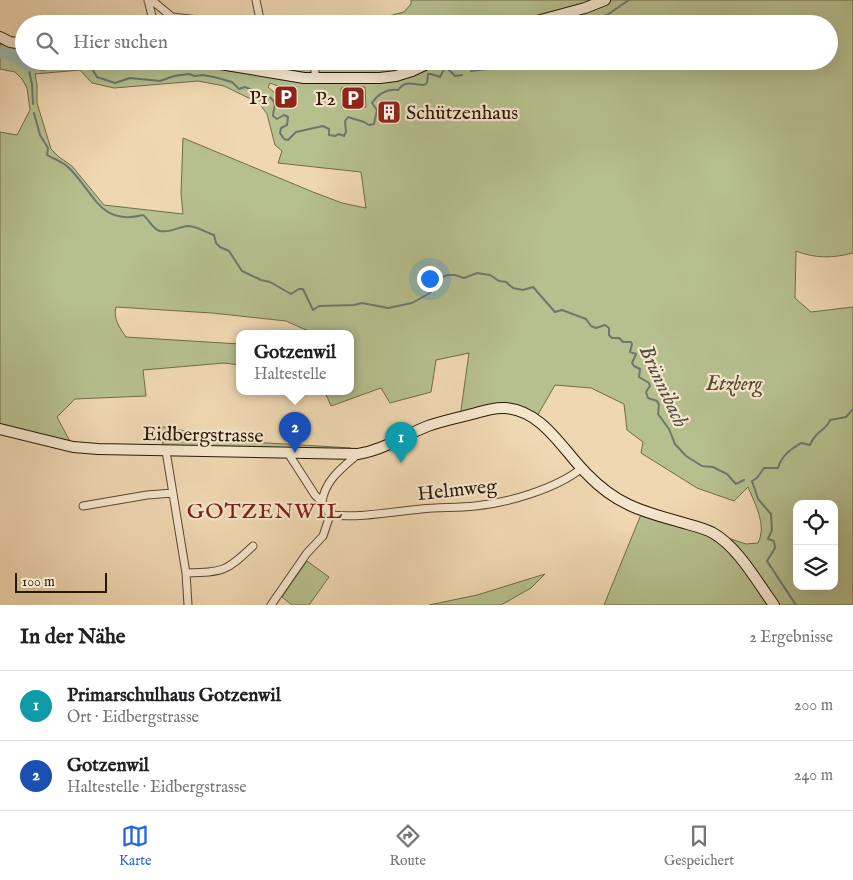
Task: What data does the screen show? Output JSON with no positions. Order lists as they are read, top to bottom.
{
  "streets": {
    "street": ["Eidbergstrasse", "Helmweg"]
  },
  "crossings": [
    ["Eidbergstrasse", "Helmweg"]
  ],
  "districts": ["GOTZENWIL"],
  "water": ["Brünnibach"],
  "parks": ["Etzberg"],
  "places": {
    "parking": ["P1", "P2"],
    "building": ["Schützenhaus"]
  },
  "scale_bar": "100 m",
  "page": {
    "search": "Hier suchen",
    "popup": ["Gotzenwil", "Haltestelle"],
    "pins": ["2", "1"],
    "scale": "100 m",
    "heading": ["In der Nähe", "2 Ergebnisse"],
    "list": [
      {
        "mark": "1",
        "name": "Primarschulhaus Gotzenwil",
        "note": "Ort · Eidbergstrasse",
        "value": "200 m"
      },
      {
        "mark": "2",
        "name": "Gotzenwil",
        "note": "Haltestelle · Eidbergstrasse",
        "value": "240 m"
      }
    ],
    "nav": ["Karte", "Route", "Gespeichert"]
  }
}
